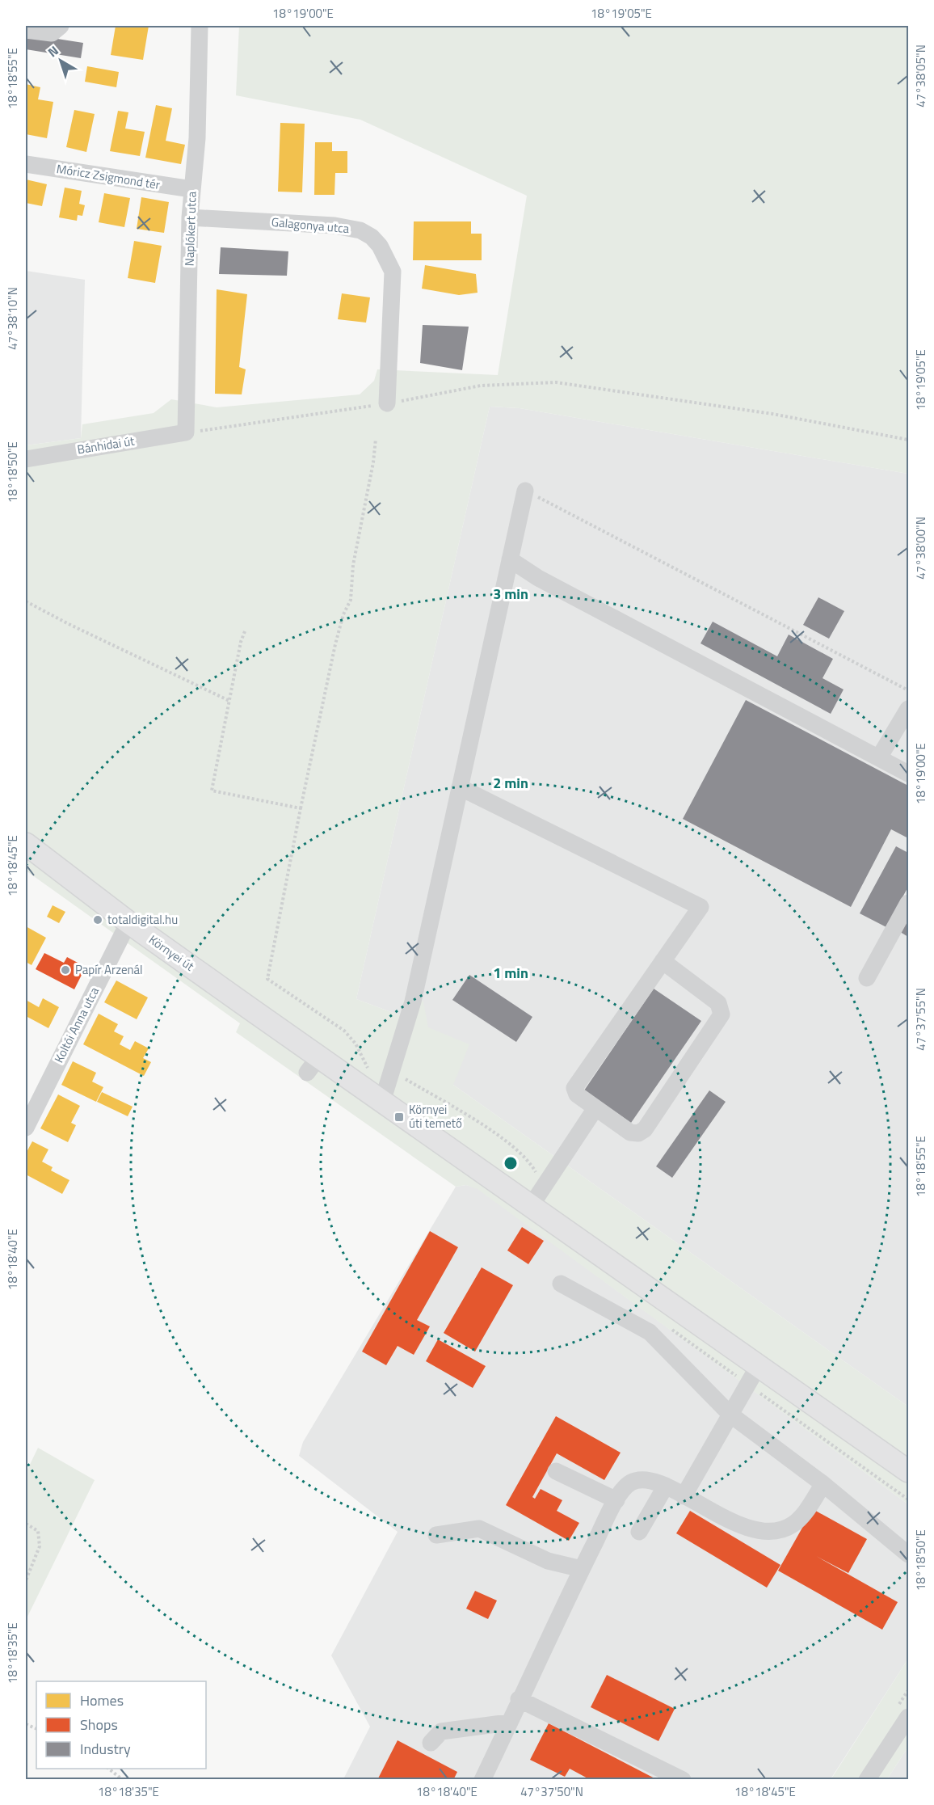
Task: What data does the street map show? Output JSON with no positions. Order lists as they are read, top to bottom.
{
  "streets": {
    "main road": ["Környei út"],
    "street": [
      "Móricz Zsigmond tér",
      "Galagonya utca",
      "Naplókert utca",
      "Bánhidai út",
      "Koltói Anna utca"
    ]
  },
  "crossings": [
    ["Móricz Zsigmond tér", "Naplókert utca"],
    ["Galagonya utca", "Naplókert utca"],
    ["Naplókert utca", "Bánhidai út"],
    ["Környei út", "Koltói Anna utca"]
  ],
  "places": {
    "other": ["totaldigital.hu", "Papír Arzenál"],
    "transit": ["Környei úti temető"]
  },
  "legend": ["Homes", "Shops", "Industry"],
  "north": "top left",
  "coordinates": [
    "18°19'00\"E",
    "18°19'05\"E",
    "47°38'05\"N",
    "18°18'55\"E",
    "47°38'10\"N",
    "18°18'50\"E",
    "47°38'00\"N",
    "18°18'45\"E",
    "47°37'55\"N",
    "18°18'40\"E",
    "18°18'35\"E",
    "47°37'50\"N"
  ],
  "rings": ["3 min", "2 min", "1 min"]
}
